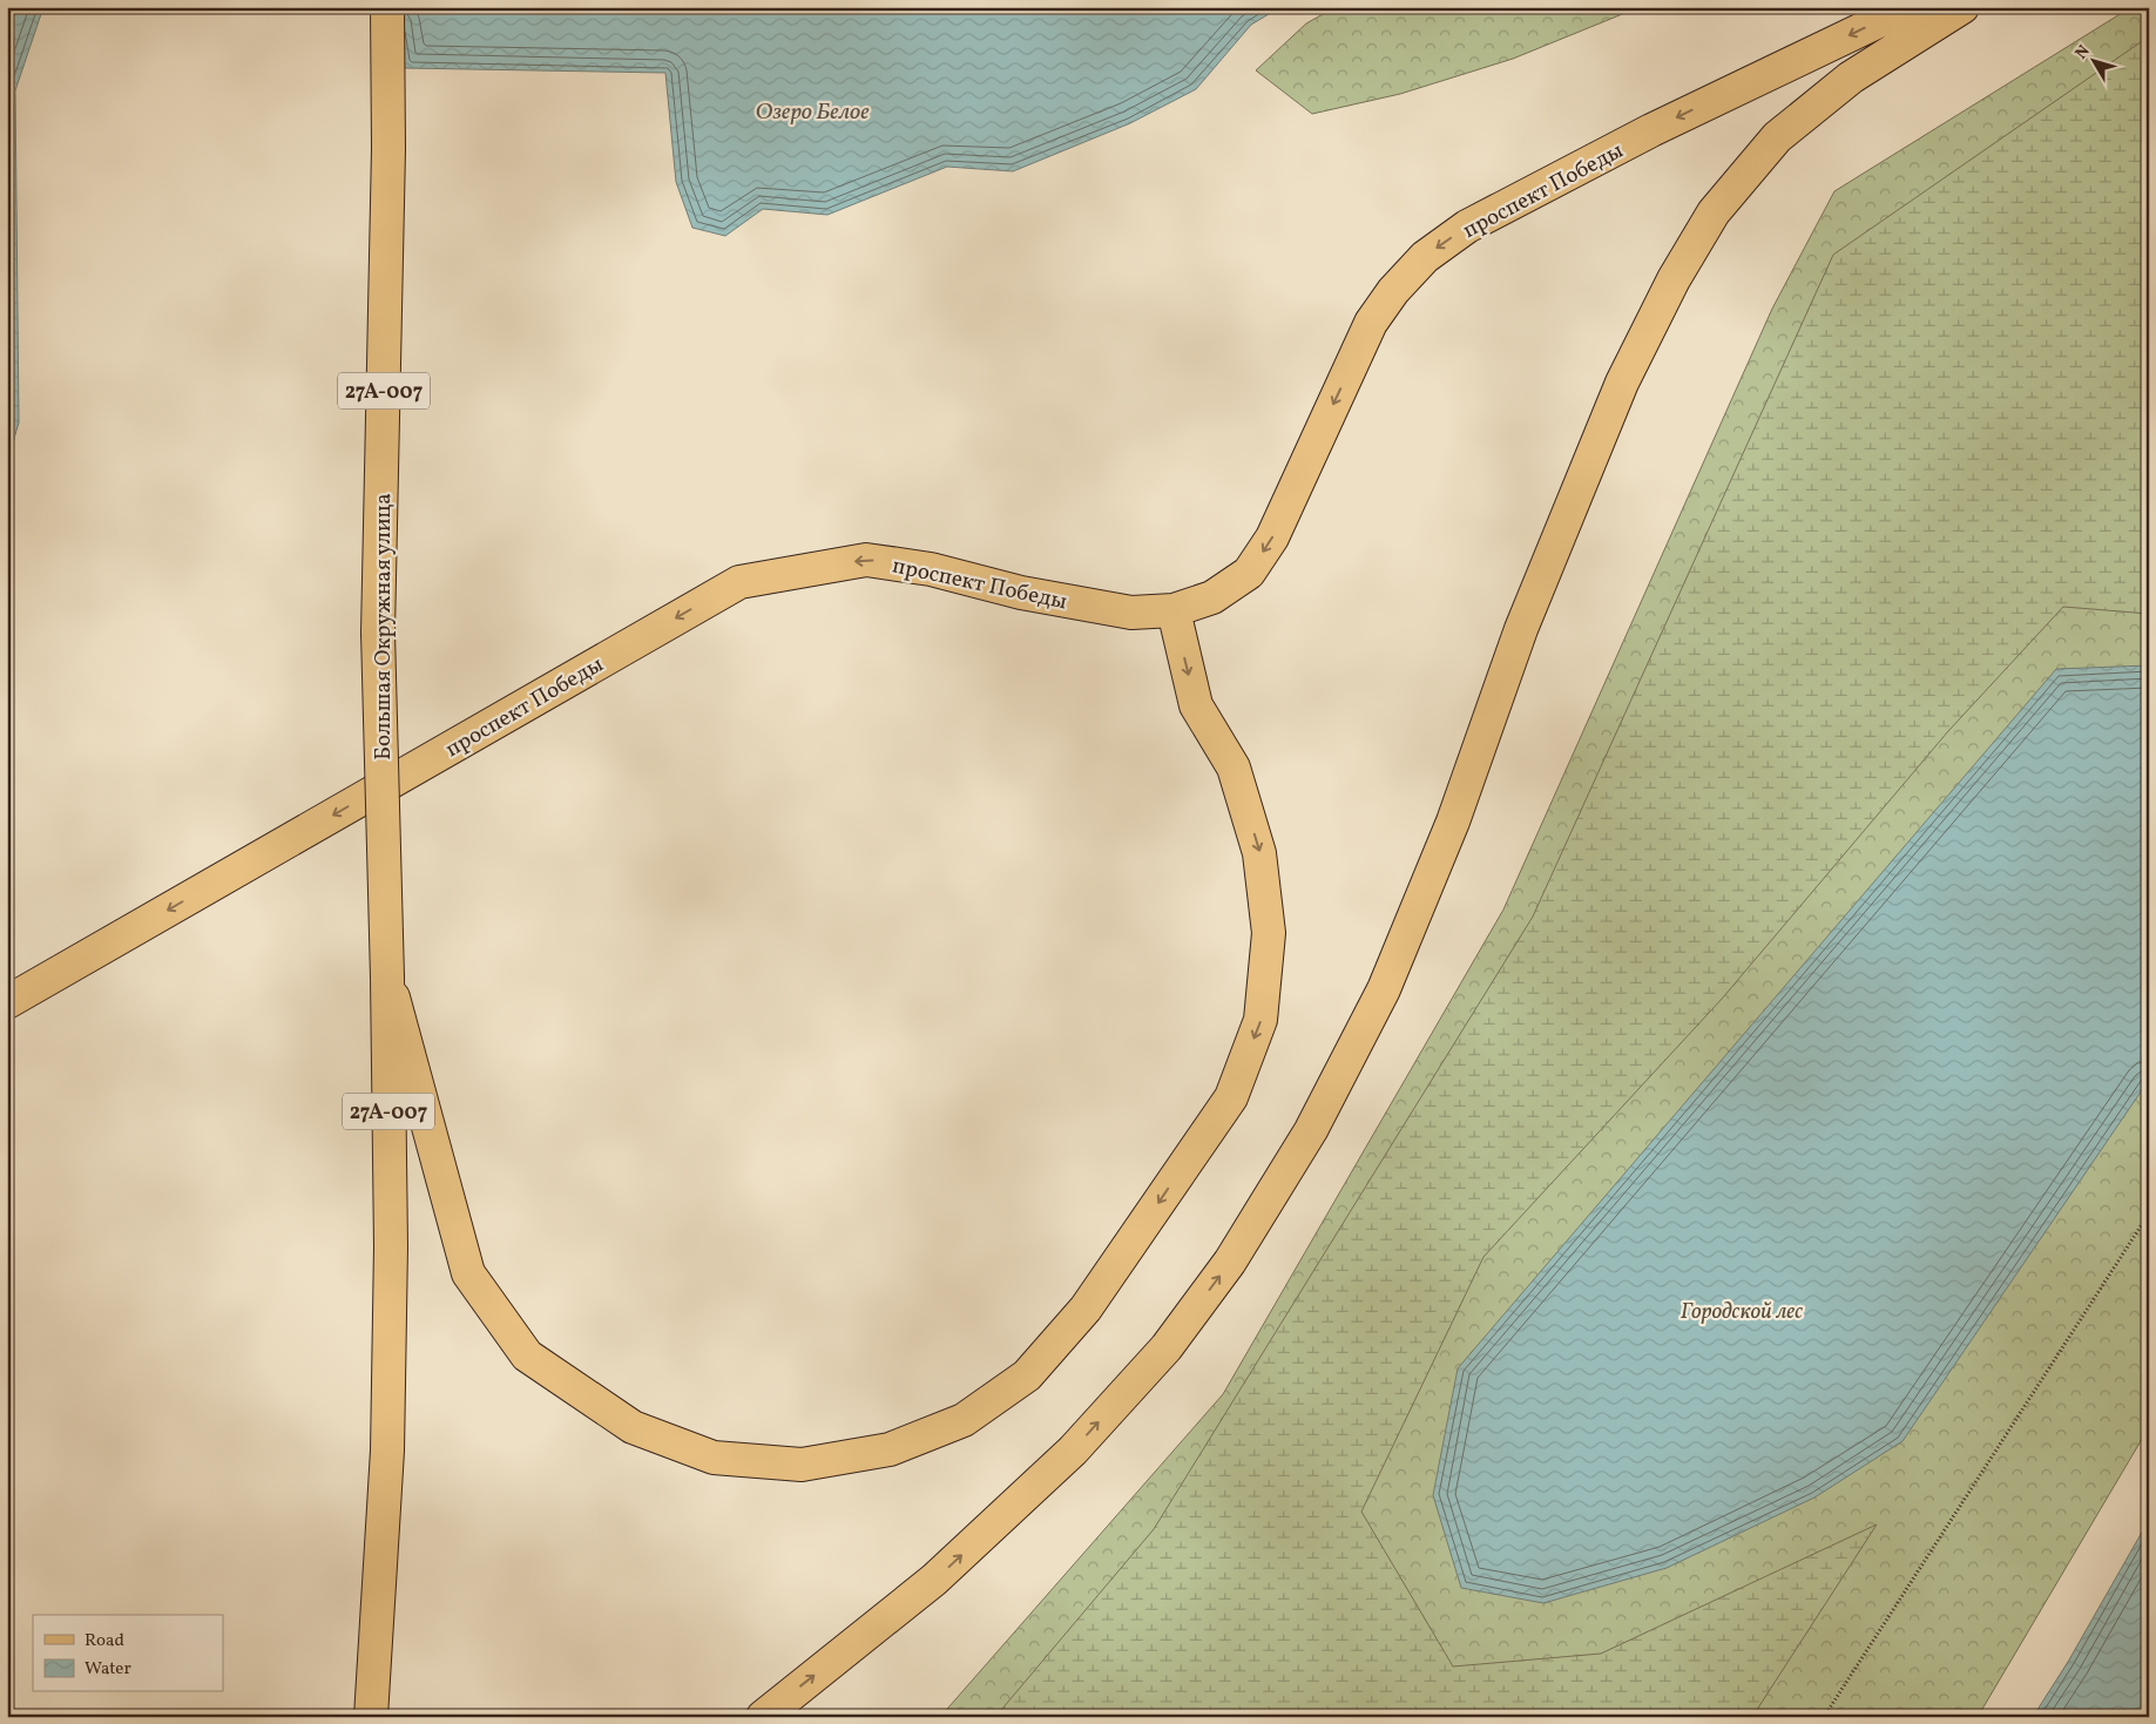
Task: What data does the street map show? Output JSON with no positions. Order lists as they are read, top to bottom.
{
  "streets": {
    "main road": ["проспект Победы", "27А-007", "Большая Окружная улица"]
  },
  "one_way": ["проспект Победы"],
  "water": ["Озеро Белое"],
  "parks": ["Городской лес"],
  "legend": ["Road", "Water"],
  "north": "top left"
}
